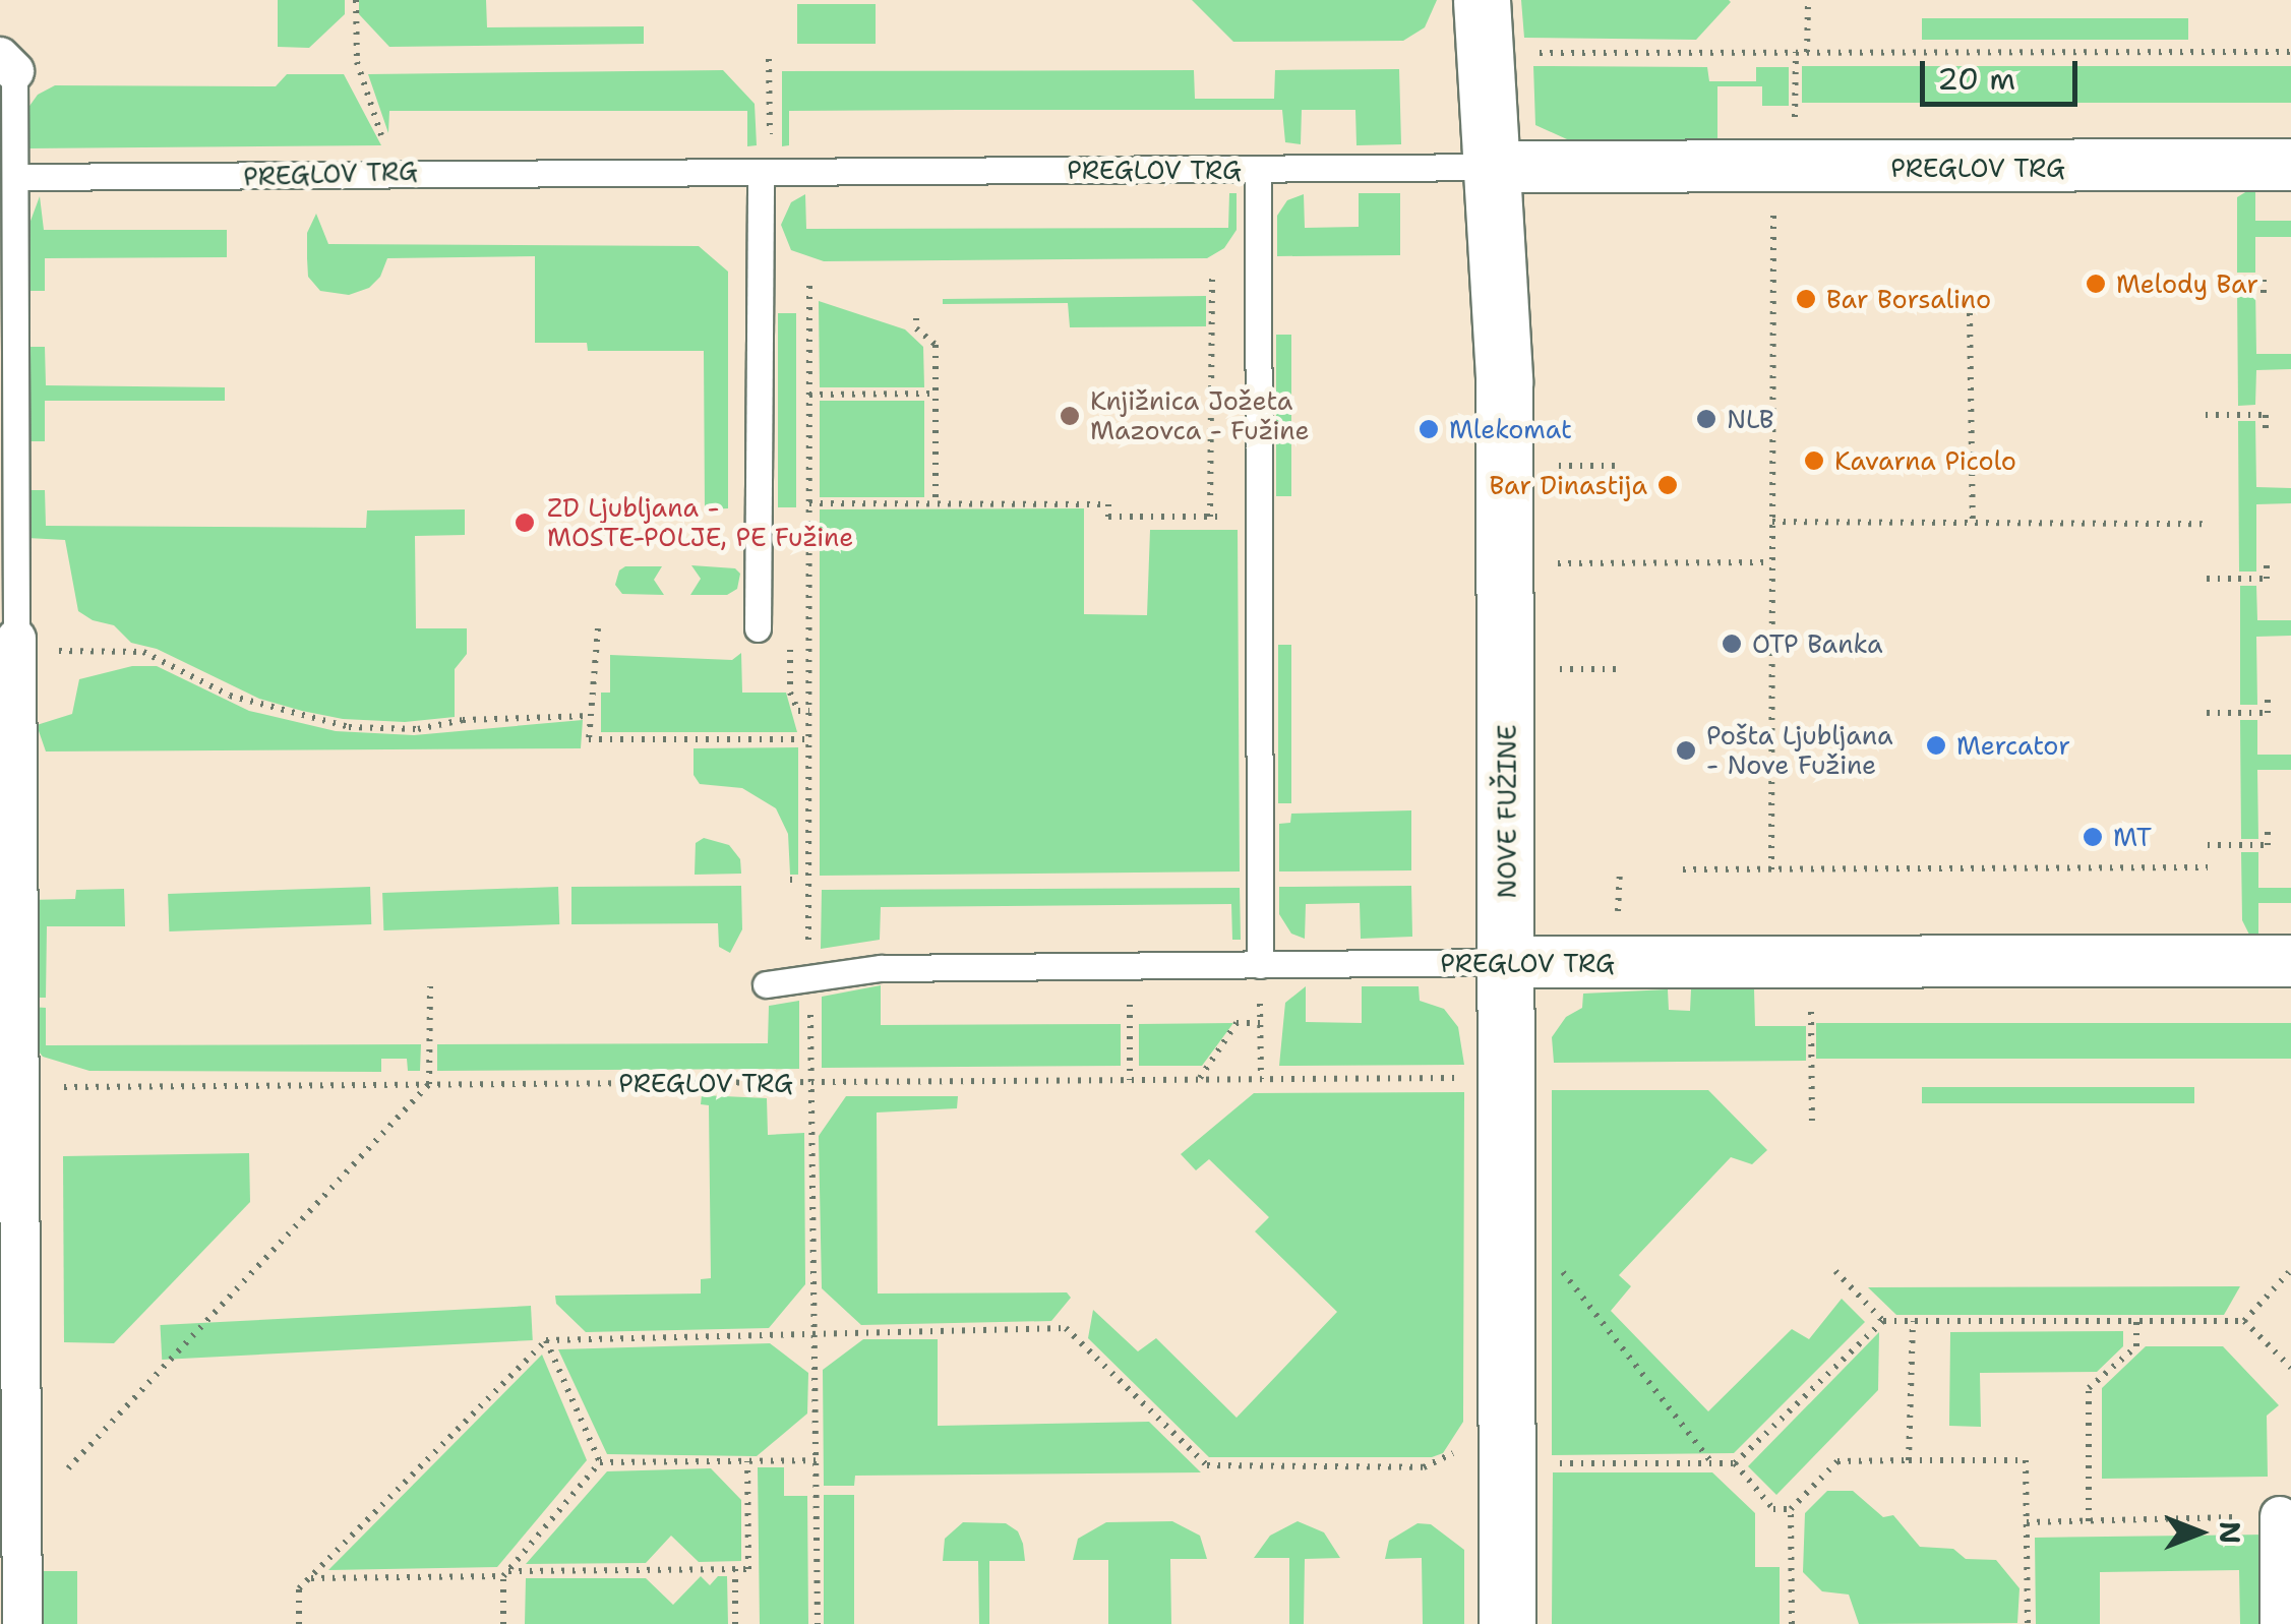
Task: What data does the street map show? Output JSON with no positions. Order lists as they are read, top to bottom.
{
  "streets": {
    "street": ["PREGLOV TRG", "NOVE FUŽINE"]
  },
  "crossings": [
    ["PREGLOV TRG", "NOVE FUŽINE"]
  ],
  "places": [
    "Melody Bar",
    "Bar Borsalino",
    "Knjižnica Jožeta Mazovca - Fužine",
    "NLB",
    "Mlekomat",
    "Kavarna Picolo",
    "Bar Dinastija",
    "ZD Ljubljana - MOSTE-POLJE, PE Fužine",
    "OTP Banka",
    "Mercator",
    "Pošta Ljubljana - Nove Fužine",
    "MT"
  ],
  "scale_bar": "20 m",
  "north": "right"
}
